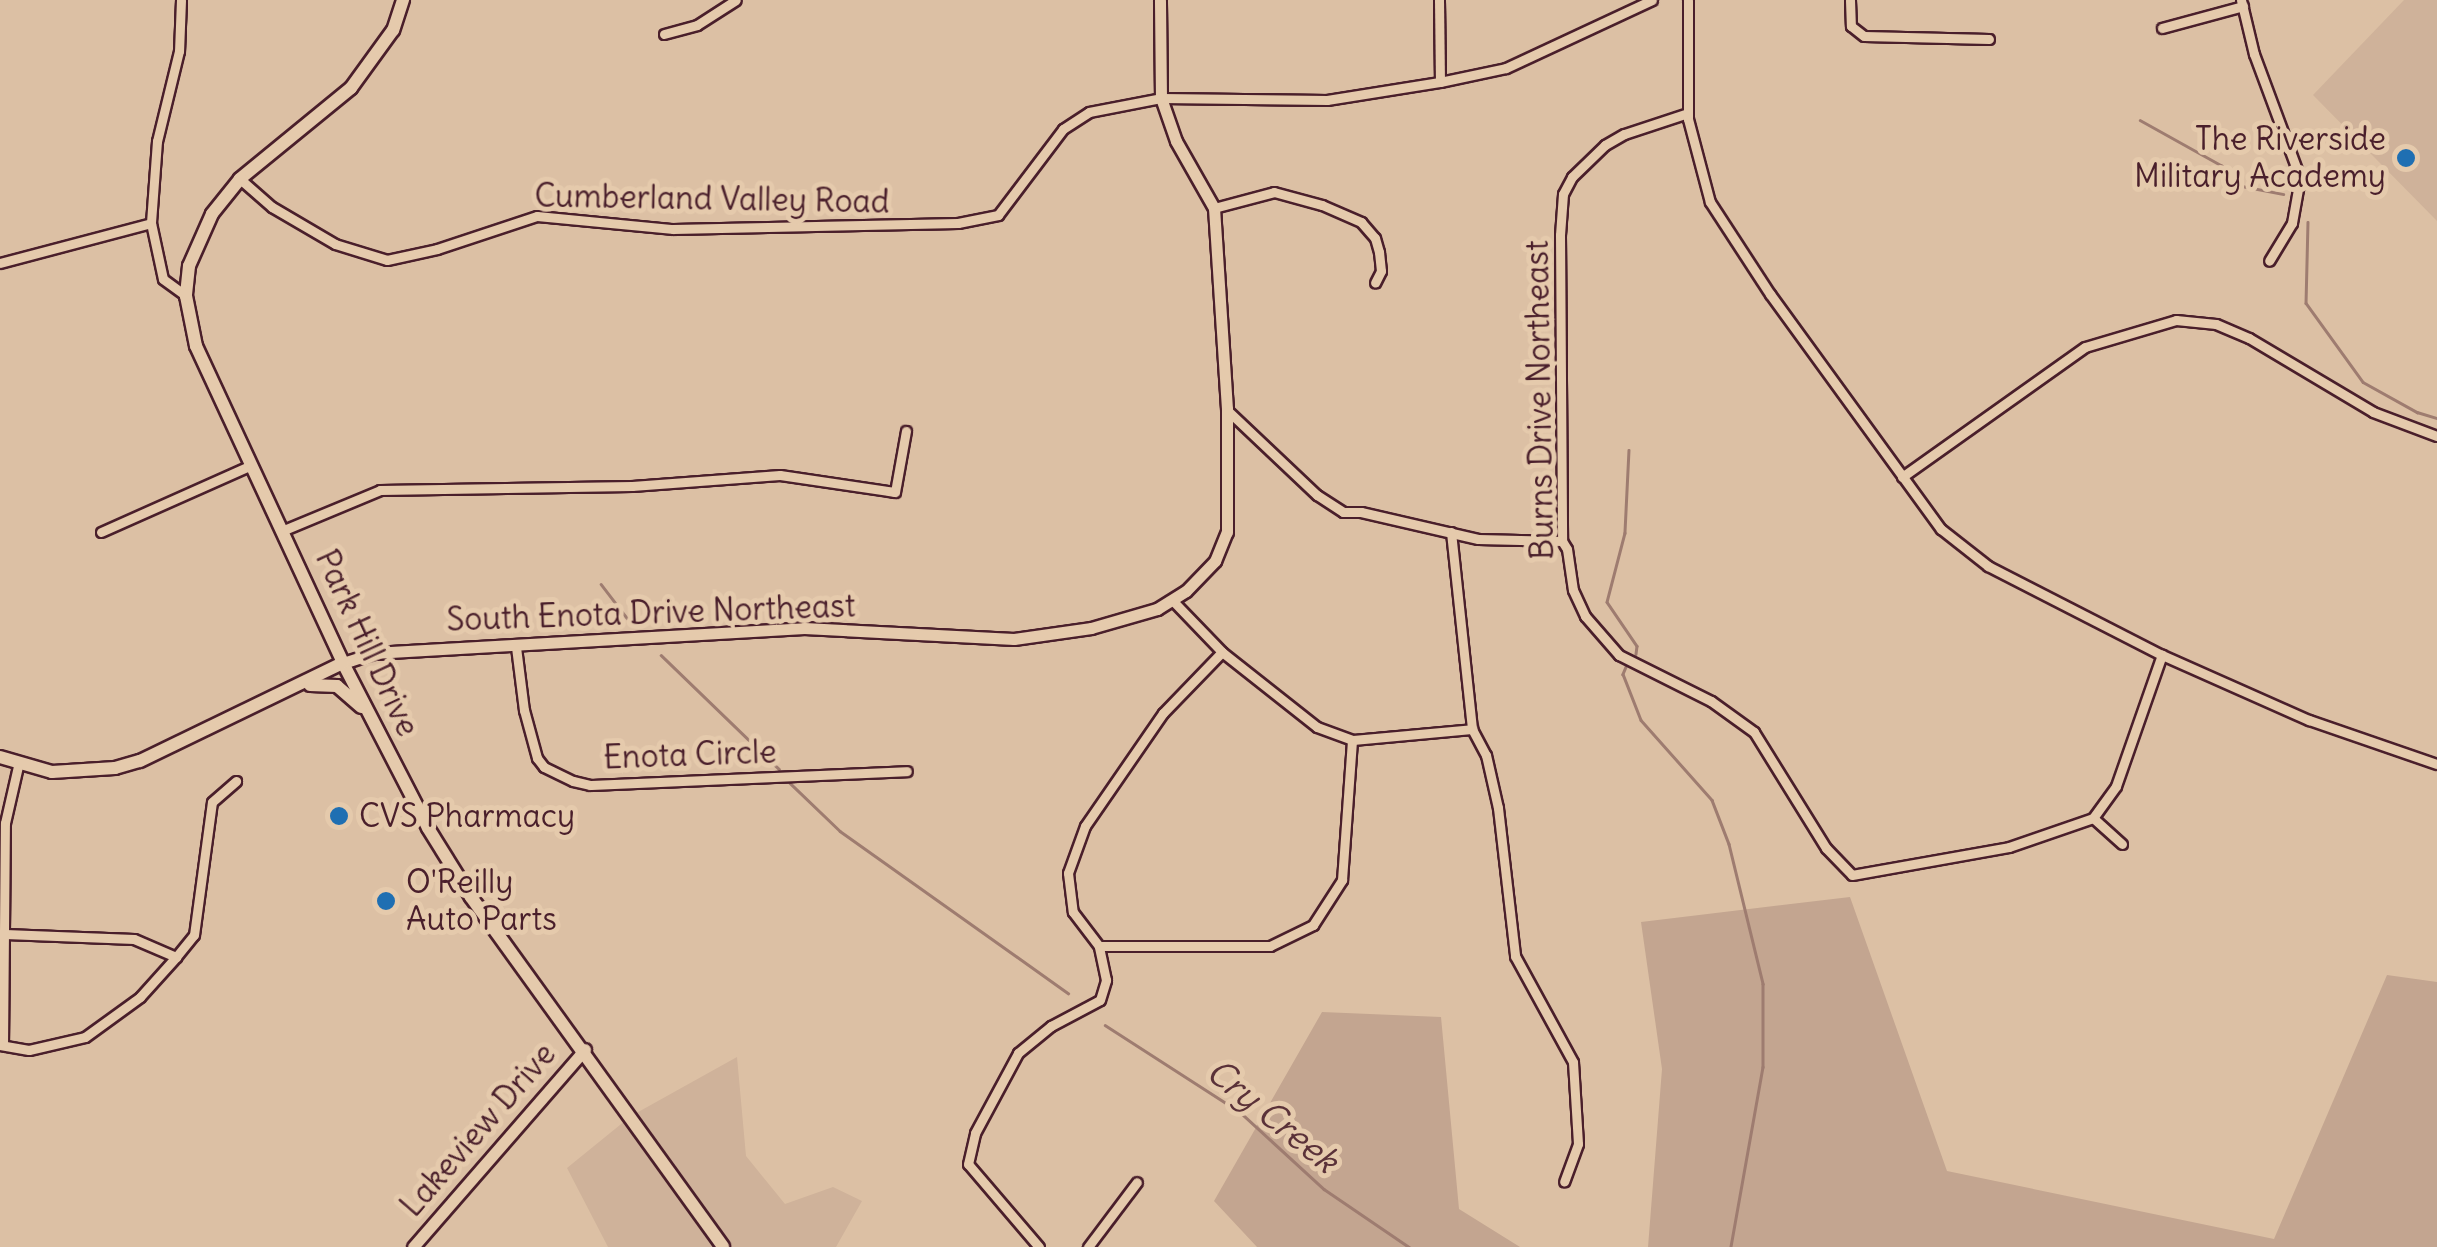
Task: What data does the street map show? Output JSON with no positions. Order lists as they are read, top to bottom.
{
  "streets": {
    "main road": ["South Enota Drive Northeast", "Park Hill Drive"],
    "street": [
      "Cumberland Valley Road",
      "Burns Drive Northeast",
      "Enota Circle",
      "Lakeview Drive"
    ]
  },
  "crossings": [
    ["South Enota Drive Northeast", "Park Hill Drive"],
    ["South Enota Drive Northeast", "Enota Circle"],
    ["Park Hill Drive", "Lakeview Drive"]
  ],
  "water": ["Cry Creek"],
  "places": ["The Riverside Military Academy", "CVS Pharmacy", "O'Reilly Auto Parts"]
}
